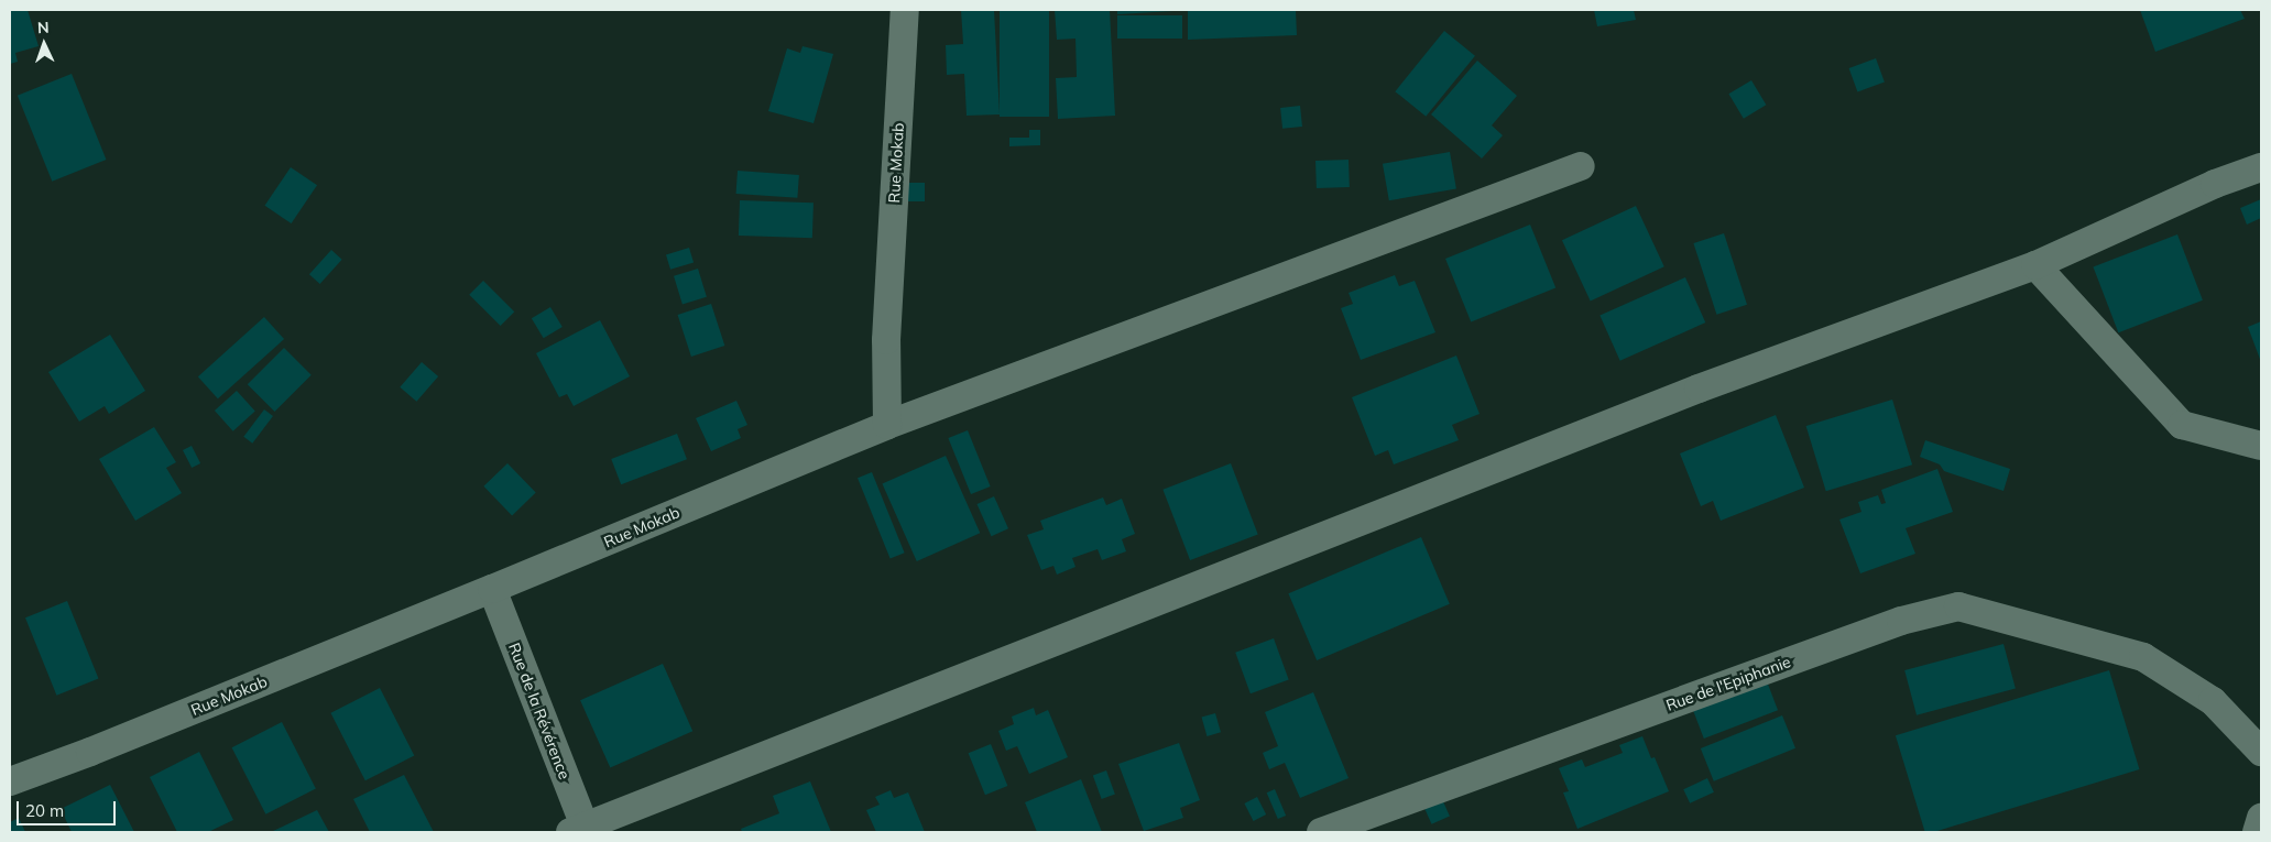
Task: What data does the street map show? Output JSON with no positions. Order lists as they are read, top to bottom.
{
  "streets": {
    "street": ["Rue Mokab", "Rue de l'Epiphanie", "Rue de la Révérence"]
  },
  "crossings": [
    ["Rue Mokab", "Rue de la Révérence"]
  ],
  "scale_bar": "20 m",
  "north": "top"
}
